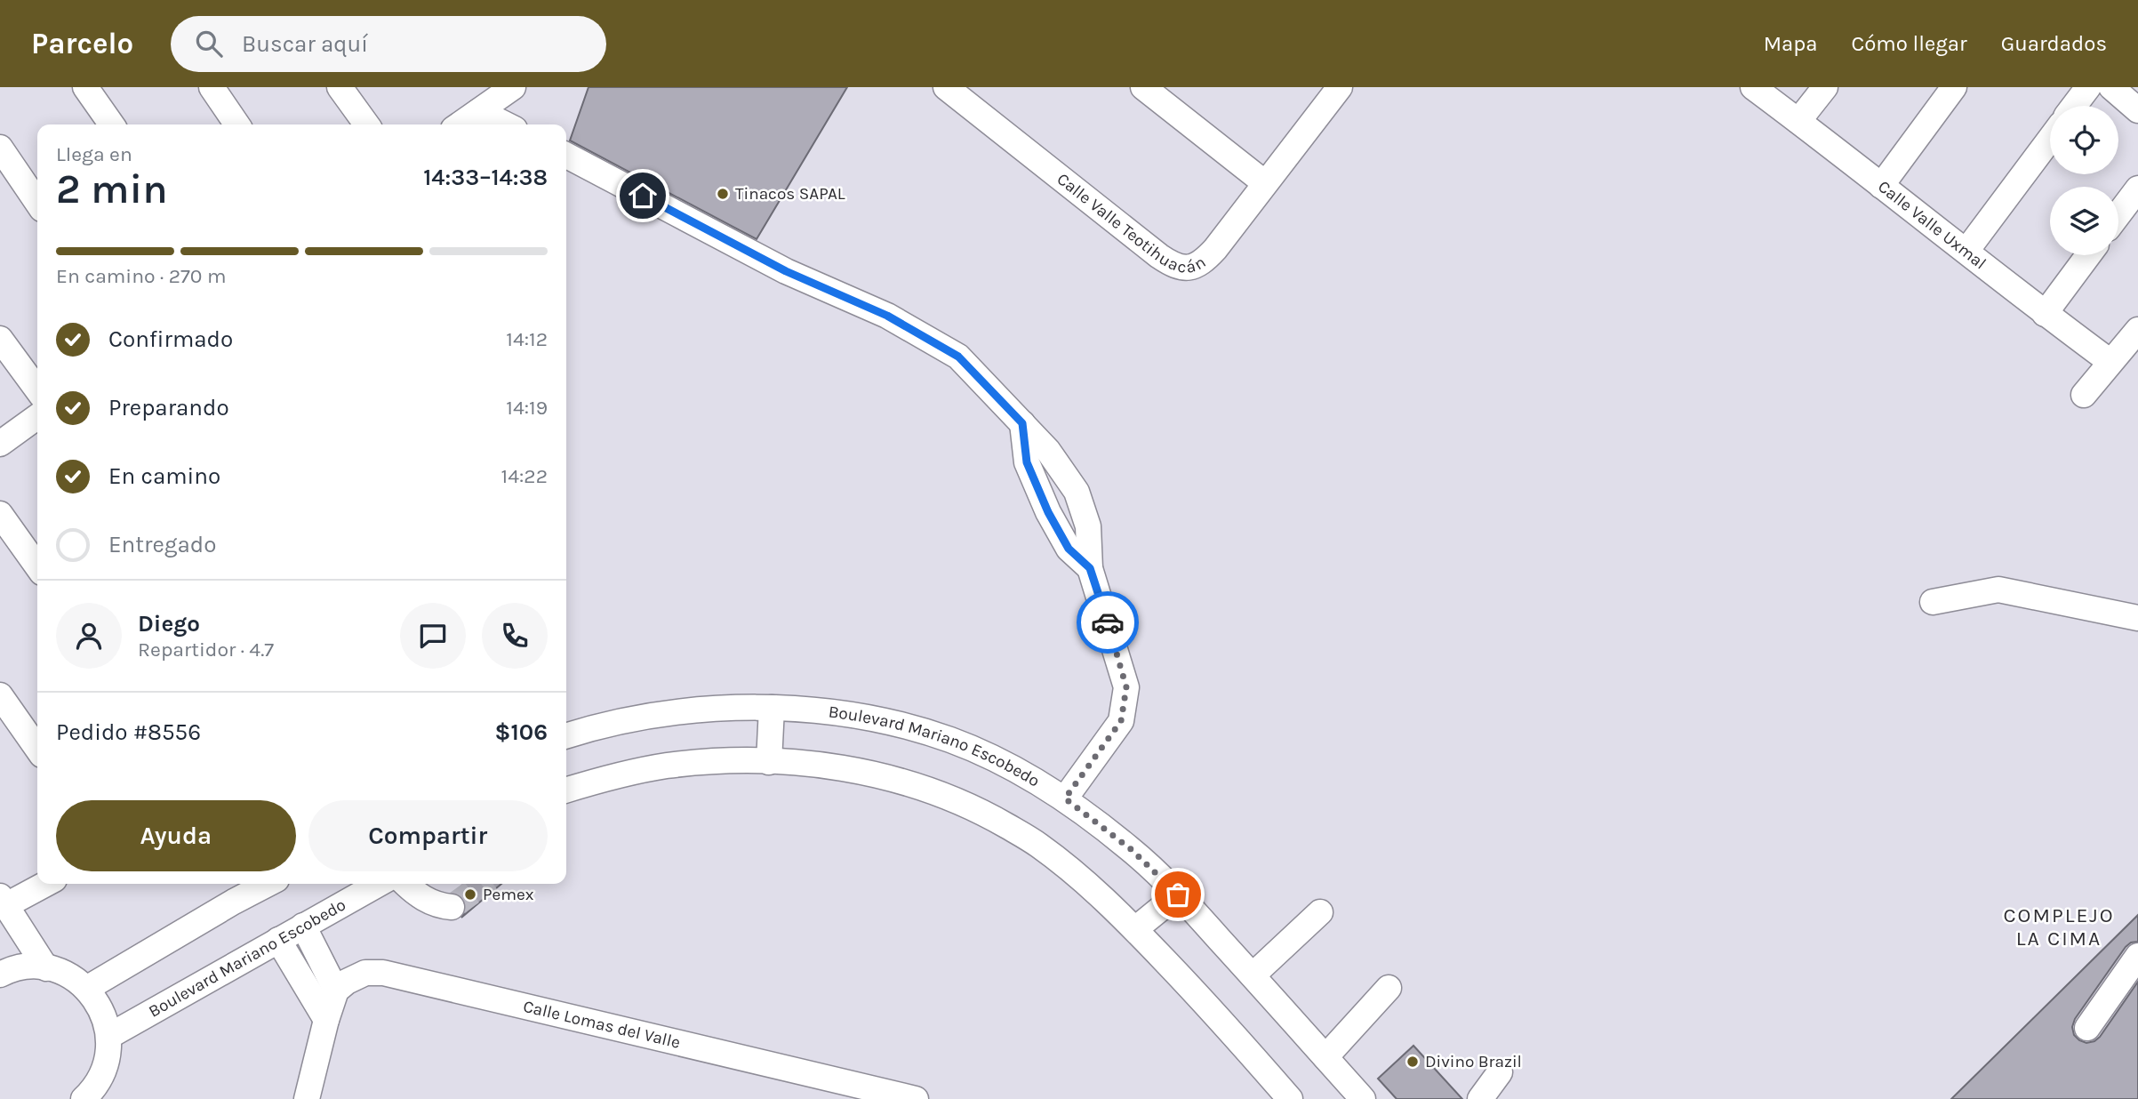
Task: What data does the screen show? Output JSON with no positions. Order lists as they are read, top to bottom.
{
  "streets": {
    "street": [
      "Calle Valle Teotihuacán",
      "Calle Valle Uxmal",
      "Boulevard Mariano Escobedo",
      "Calle Lomas del Valle"
    ]
  },
  "districts": ["COMPLEJO LA CIMA"],
  "places": ["Tinacos SAPAL", "Pemex", "Divino Brazil"],
  "page": {
    "header": "Parcelo",
    "search": "Buscar aquí",
    "nav": ["Mapa", "Cómo llegar", "Guardados"],
    "heading": ["2 min", "Llega en", "14:33–14:38"],
    "panel": [
      "Diego",
      "Repartidor · 4.7",
      "Pedido #8556",
      "$106"
    ],
    "bar": "En camino · 270 m",
    "list": [
      ["Confirmado", "14:12"],
      ["Preparando", "14:19"],
      ["En camino", "14:22"],
      "Entregado"
    ],
    "buttons": ["Ayuda", "Compartir"]
  }
}
